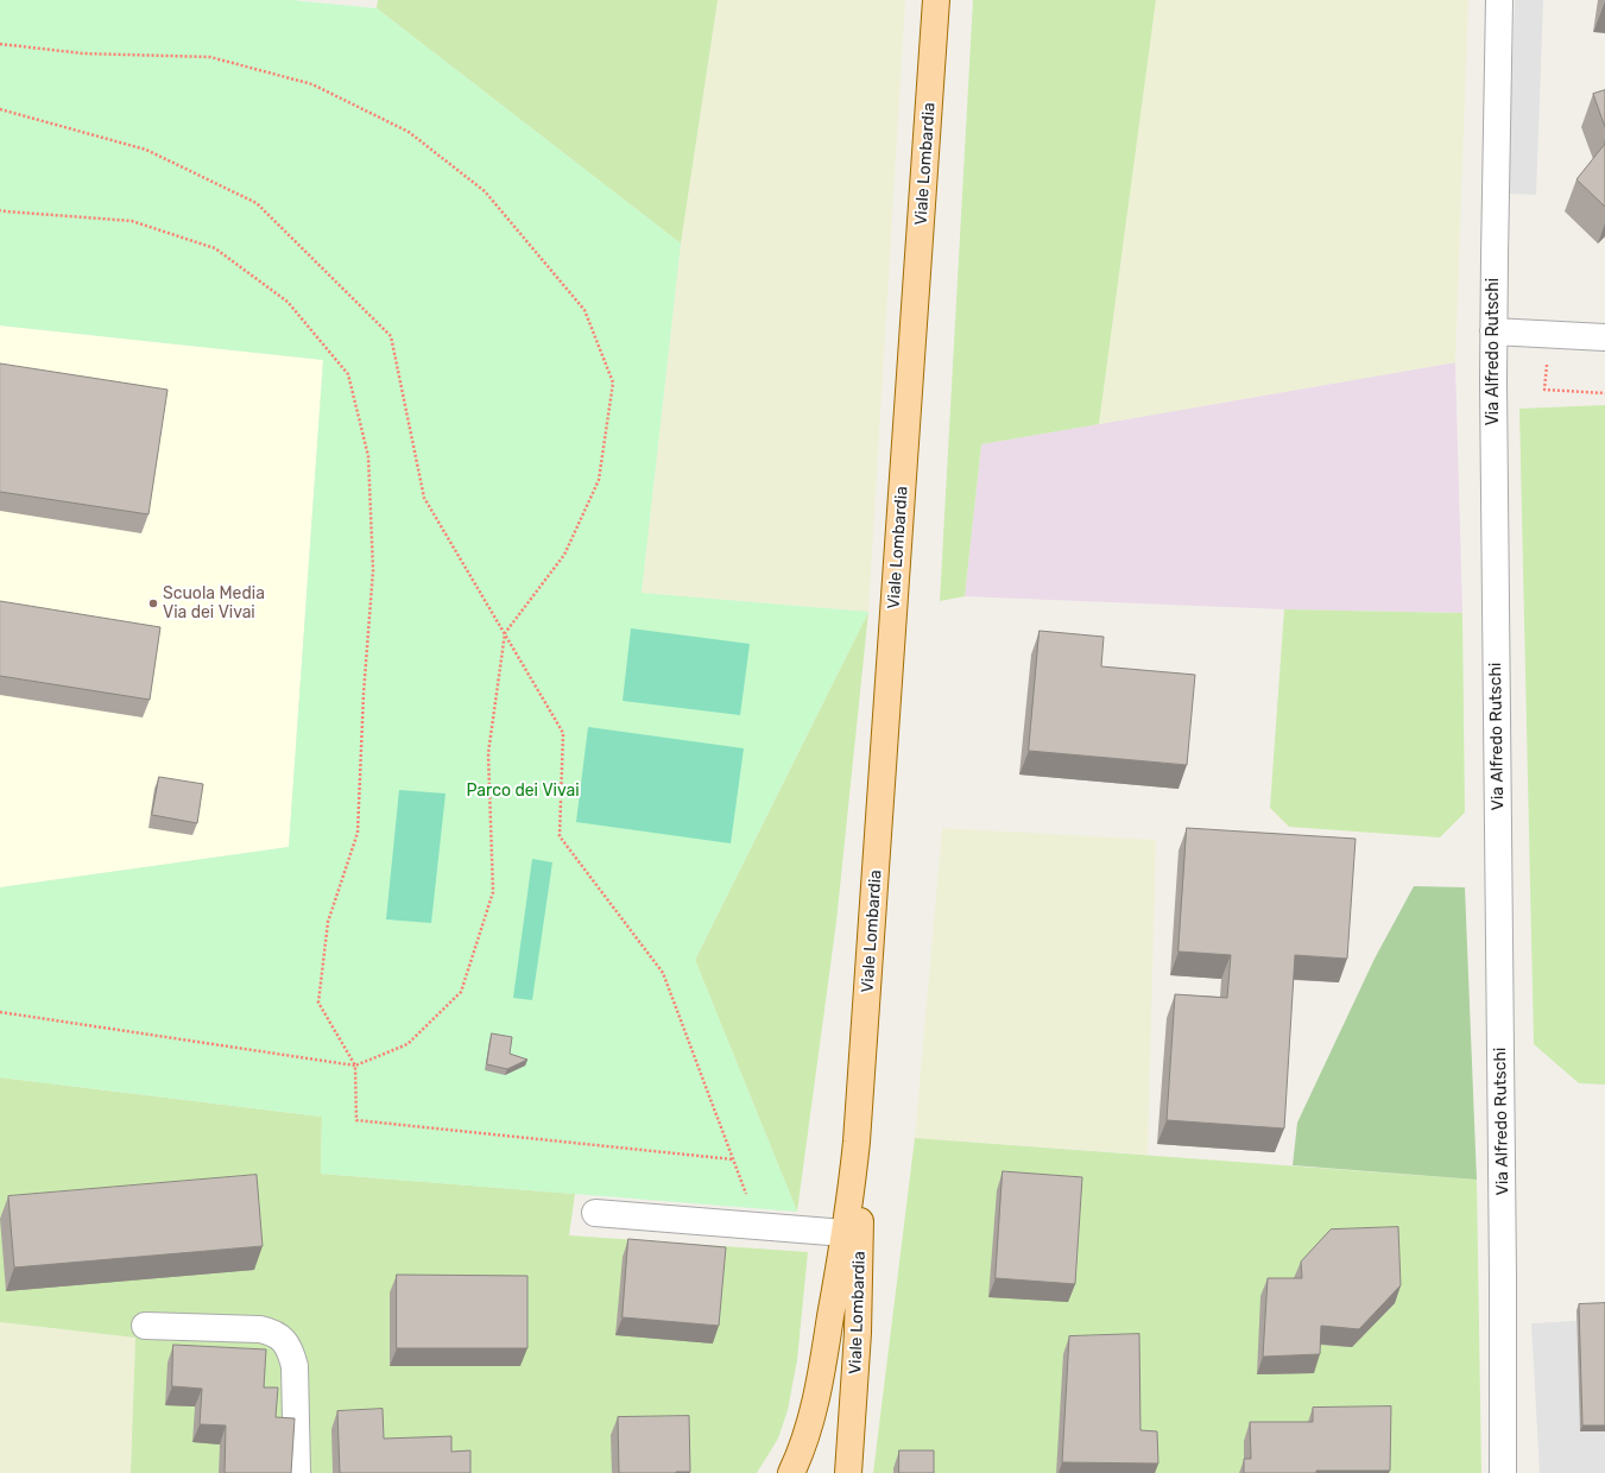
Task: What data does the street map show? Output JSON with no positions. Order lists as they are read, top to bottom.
{
  "streets": {
    "main road": ["Viale Lombardia"],
    "street": ["Via Alfredo Rutschi"]
  },
  "parks": ["Parco dei Vivai"],
  "places": ["Scuola Media Via dei Vivai"]
}
